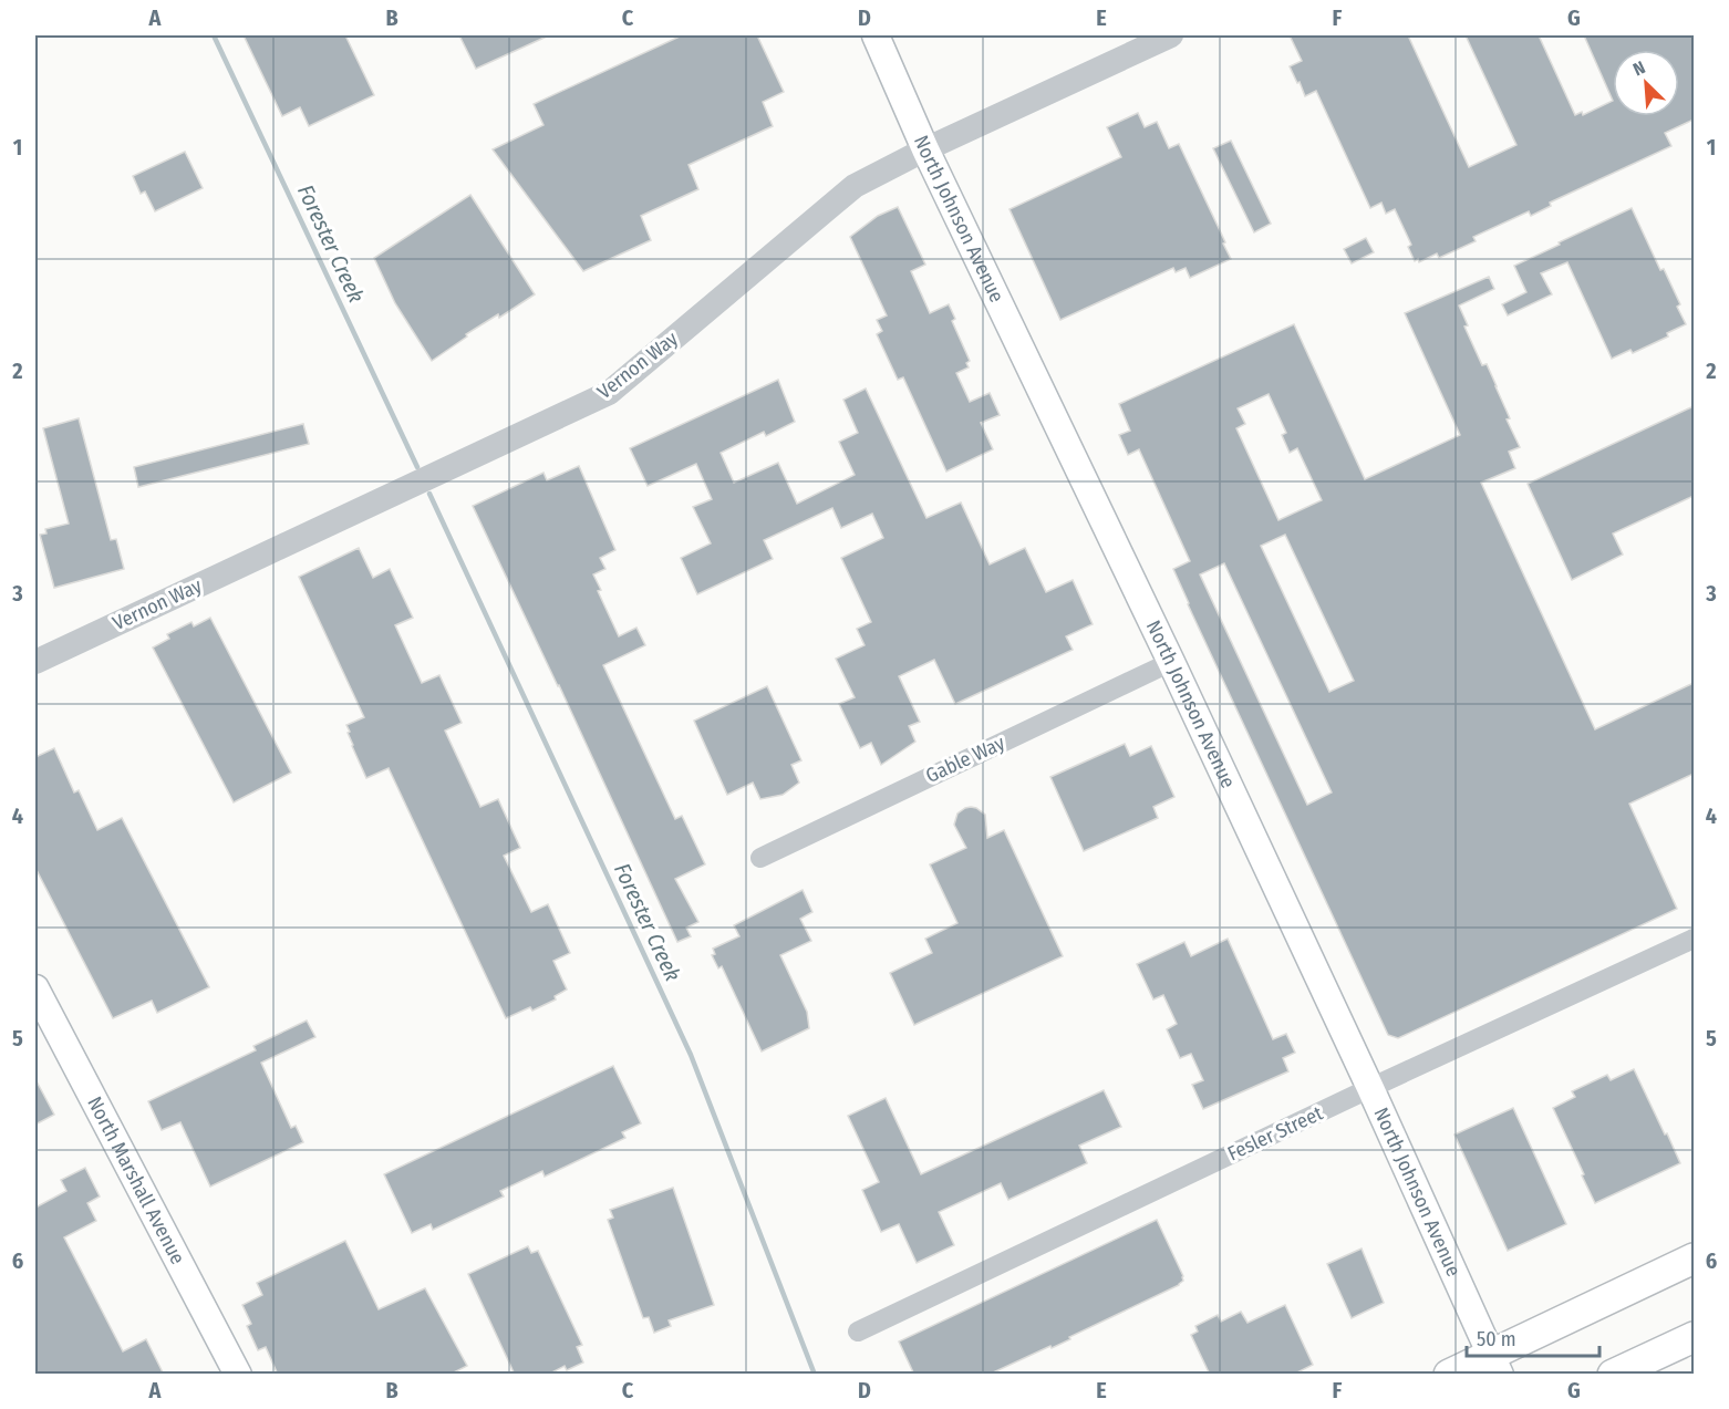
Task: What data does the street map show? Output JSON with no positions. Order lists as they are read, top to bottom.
{
  "streets": {
    "main road": ["North Johnson Avenue", "North Marshall Avenue"],
    "street": ["Vernon Way", "Gable Way", "Fesler Street"]
  },
  "crossings": [
    ["North Johnson Avenue", "Vernon Way"],
    ["North Johnson Avenue", "Gable Way"],
    ["North Johnson Avenue", "Fesler Street"]
  ],
  "water": ["Forester Creek"],
  "scale_bar": "50 m",
  "north": "top left",
  "grid": {
    "columns": [
      "A",
      "B",
      "C",
      "D",
      "E",
      "F",
      "G"
    ],
    "rows": [
      "1",
      "2",
      "3",
      "4",
      "5",
      "6"
    ]
  }
}
